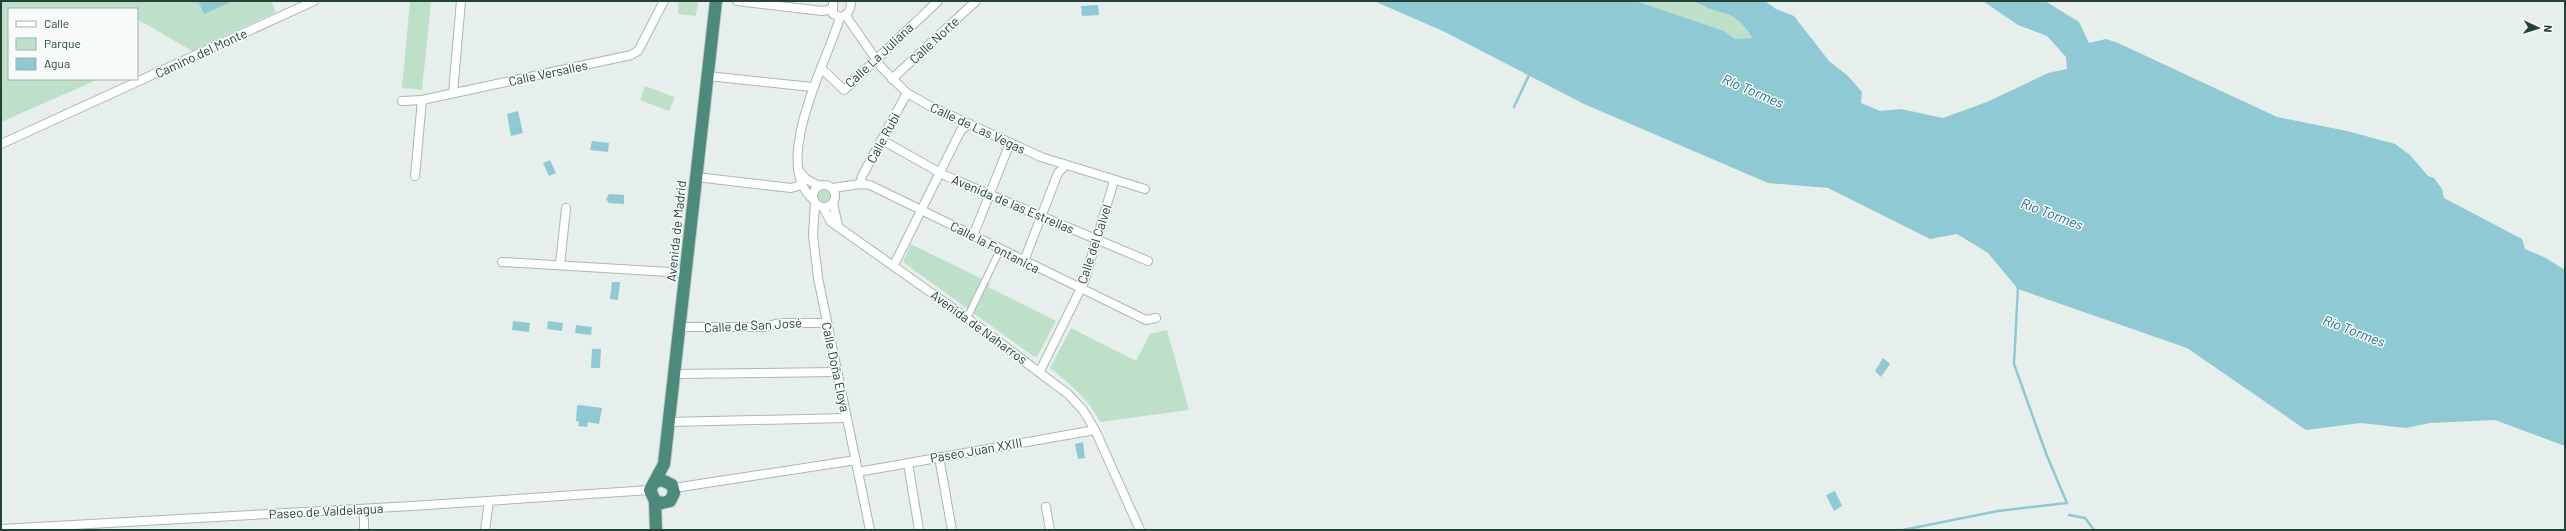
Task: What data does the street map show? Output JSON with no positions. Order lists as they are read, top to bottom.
{
  "streets": {
    "highway": ["Avenida de Madrid"],
    "street": [
      "Calle Norte",
      "Camino del Monte",
      "Calle La Juliana",
      "Calle Versalles",
      "Calle de Las Vegas",
      "Calle Rubí",
      "Avenida de las Estrellas",
      "Calle del Calvel",
      "Calle la Fontanica",
      "Calle de San José",
      "Avenida de Naharros",
      "Calle Doña Eloya",
      "Paseo Juan XXIII",
      "Paseo de Valdelagua"
    ]
  },
  "crossings": [
    ["Calle Norte", "Calle de Las Vegas"],
    ["Calle La Juliana", "Calle de Las Vegas"],
    ["Calle de Las Vegas", "Calle Rubí"],
    ["Calle de Las Vegas", "Calle del Calvel"],
    ["Calle Rubí", "Avenida de las Estrellas"],
    ["Calle Rubí", "Calle la Fontanica"],
    ["Avenida de las Estrellas", "Calle del Calvel"],
    ["Avenida de Madrid", "Calle de San José"],
    ["Avenida de Madrid", "Paseo de Valdelagua"],
    ["Calle del Calvel", "Calle la Fontanica"],
    ["Calle del Calvel", "Avenida de Naharros"],
    ["Calle la Fontanica", "Avenida de Naharros"],
    ["Calle la Fontanica", "Calle Doña Eloya"],
    ["Calle de San José", "Calle Doña Eloya"],
    ["Avenida de Naharros", "Calle Doña Eloya"],
    ["Avenida de Naharros", "Paseo Juan XXIII"],
    ["Calle Doña Eloya", "Paseo Juan XXIII"]
  ],
  "water": ["Río Tormes"],
  "legend": ["Calle", "Parque", "Agua"],
  "north": "right"
}
